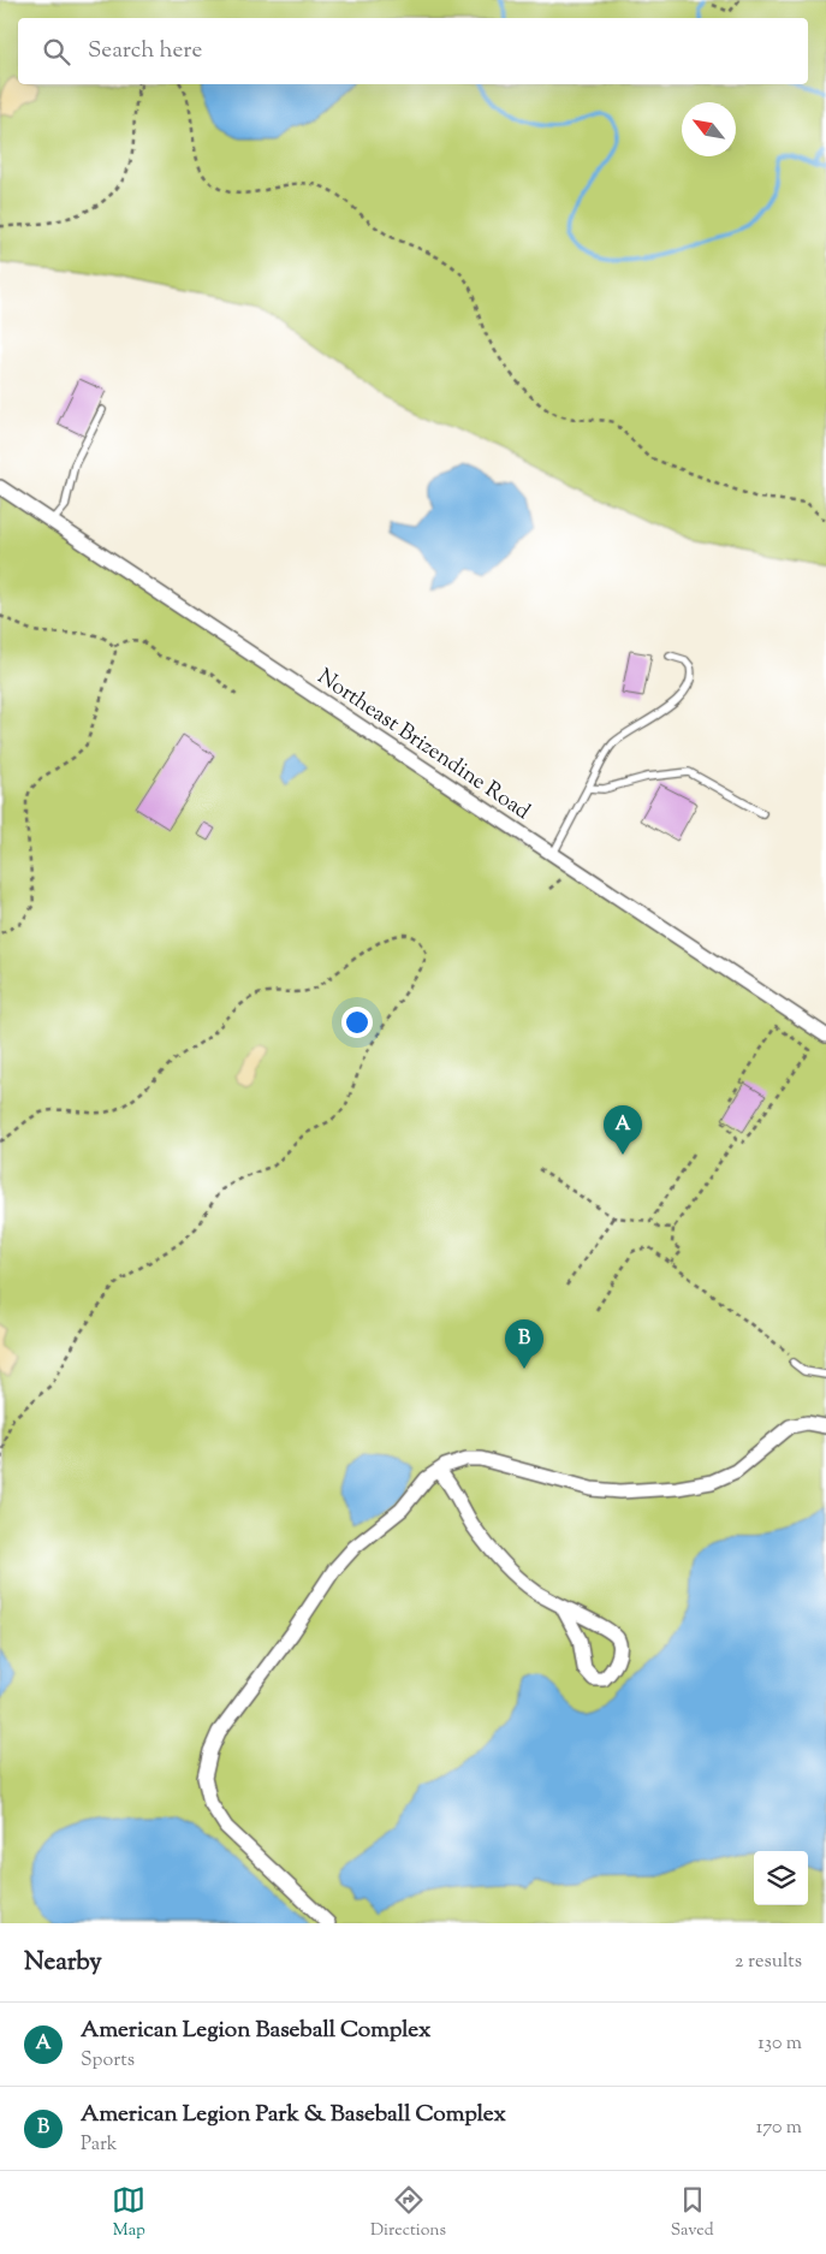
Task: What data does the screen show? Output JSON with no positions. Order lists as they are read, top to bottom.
{
  "streets": {
    "street": ["Northeast Brizendine Road"]
  },
  "north": "top left",
  "page": {
    "search": "Search here",
    "pins": ["A", "B"],
    "heading": ["Nearby", "2 results"],
    "list": [
      {
        "mark": "A",
        "name": "American Legion Baseball Complex",
        "note": "Sports",
        "value": "130 m"
      },
      {
        "mark": "B",
        "name": "American Legion Park & Baseball Complex",
        "note": "Park",
        "value": "170 m"
      }
    ],
    "nav": ["Map", "Directions", "Saved"]
  }
}
